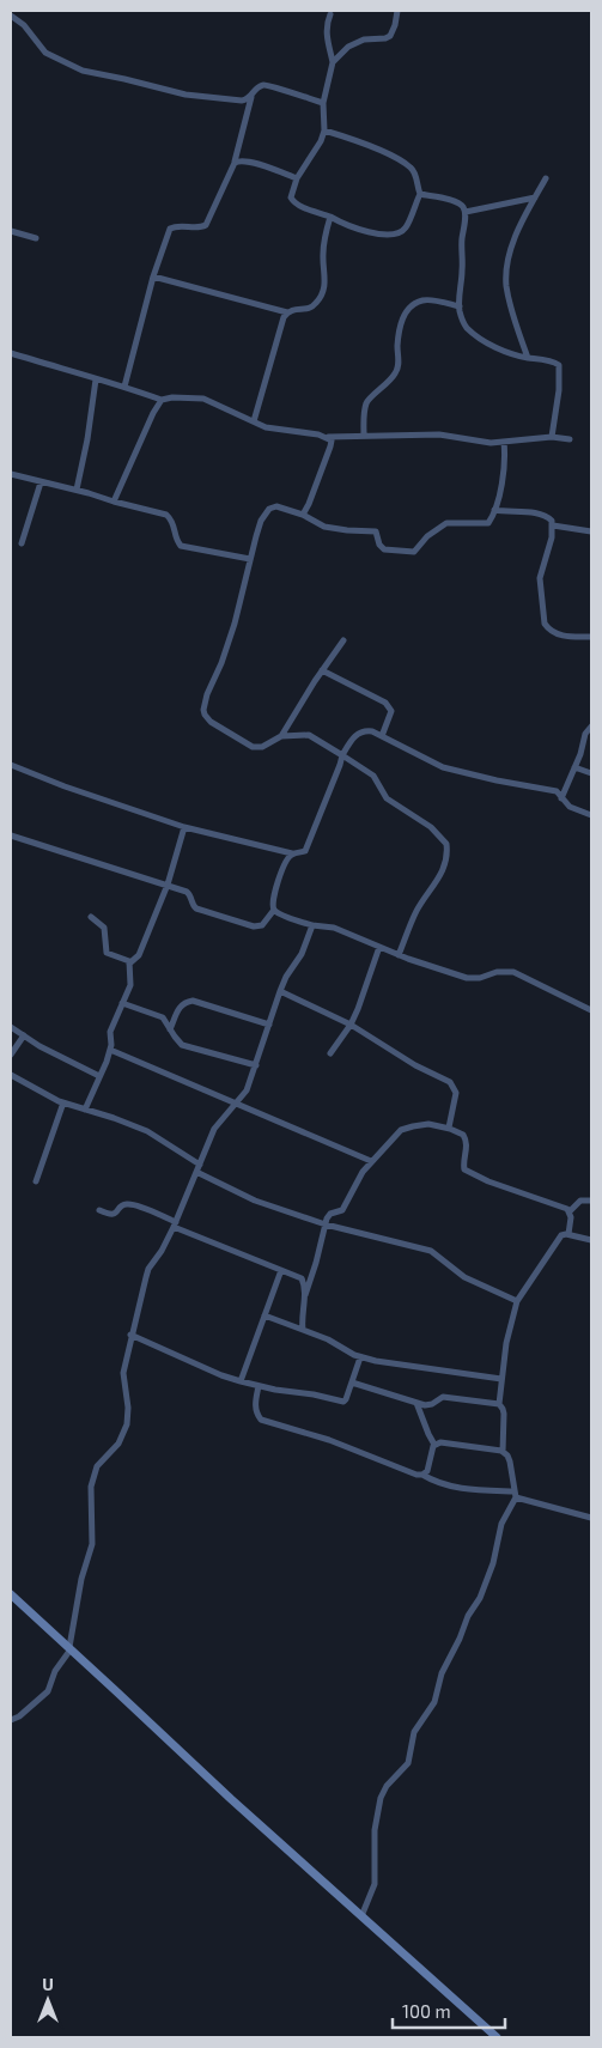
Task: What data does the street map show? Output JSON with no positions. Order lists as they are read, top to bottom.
{
  "scale_bar": "100 m",
  "north": "top"
}
